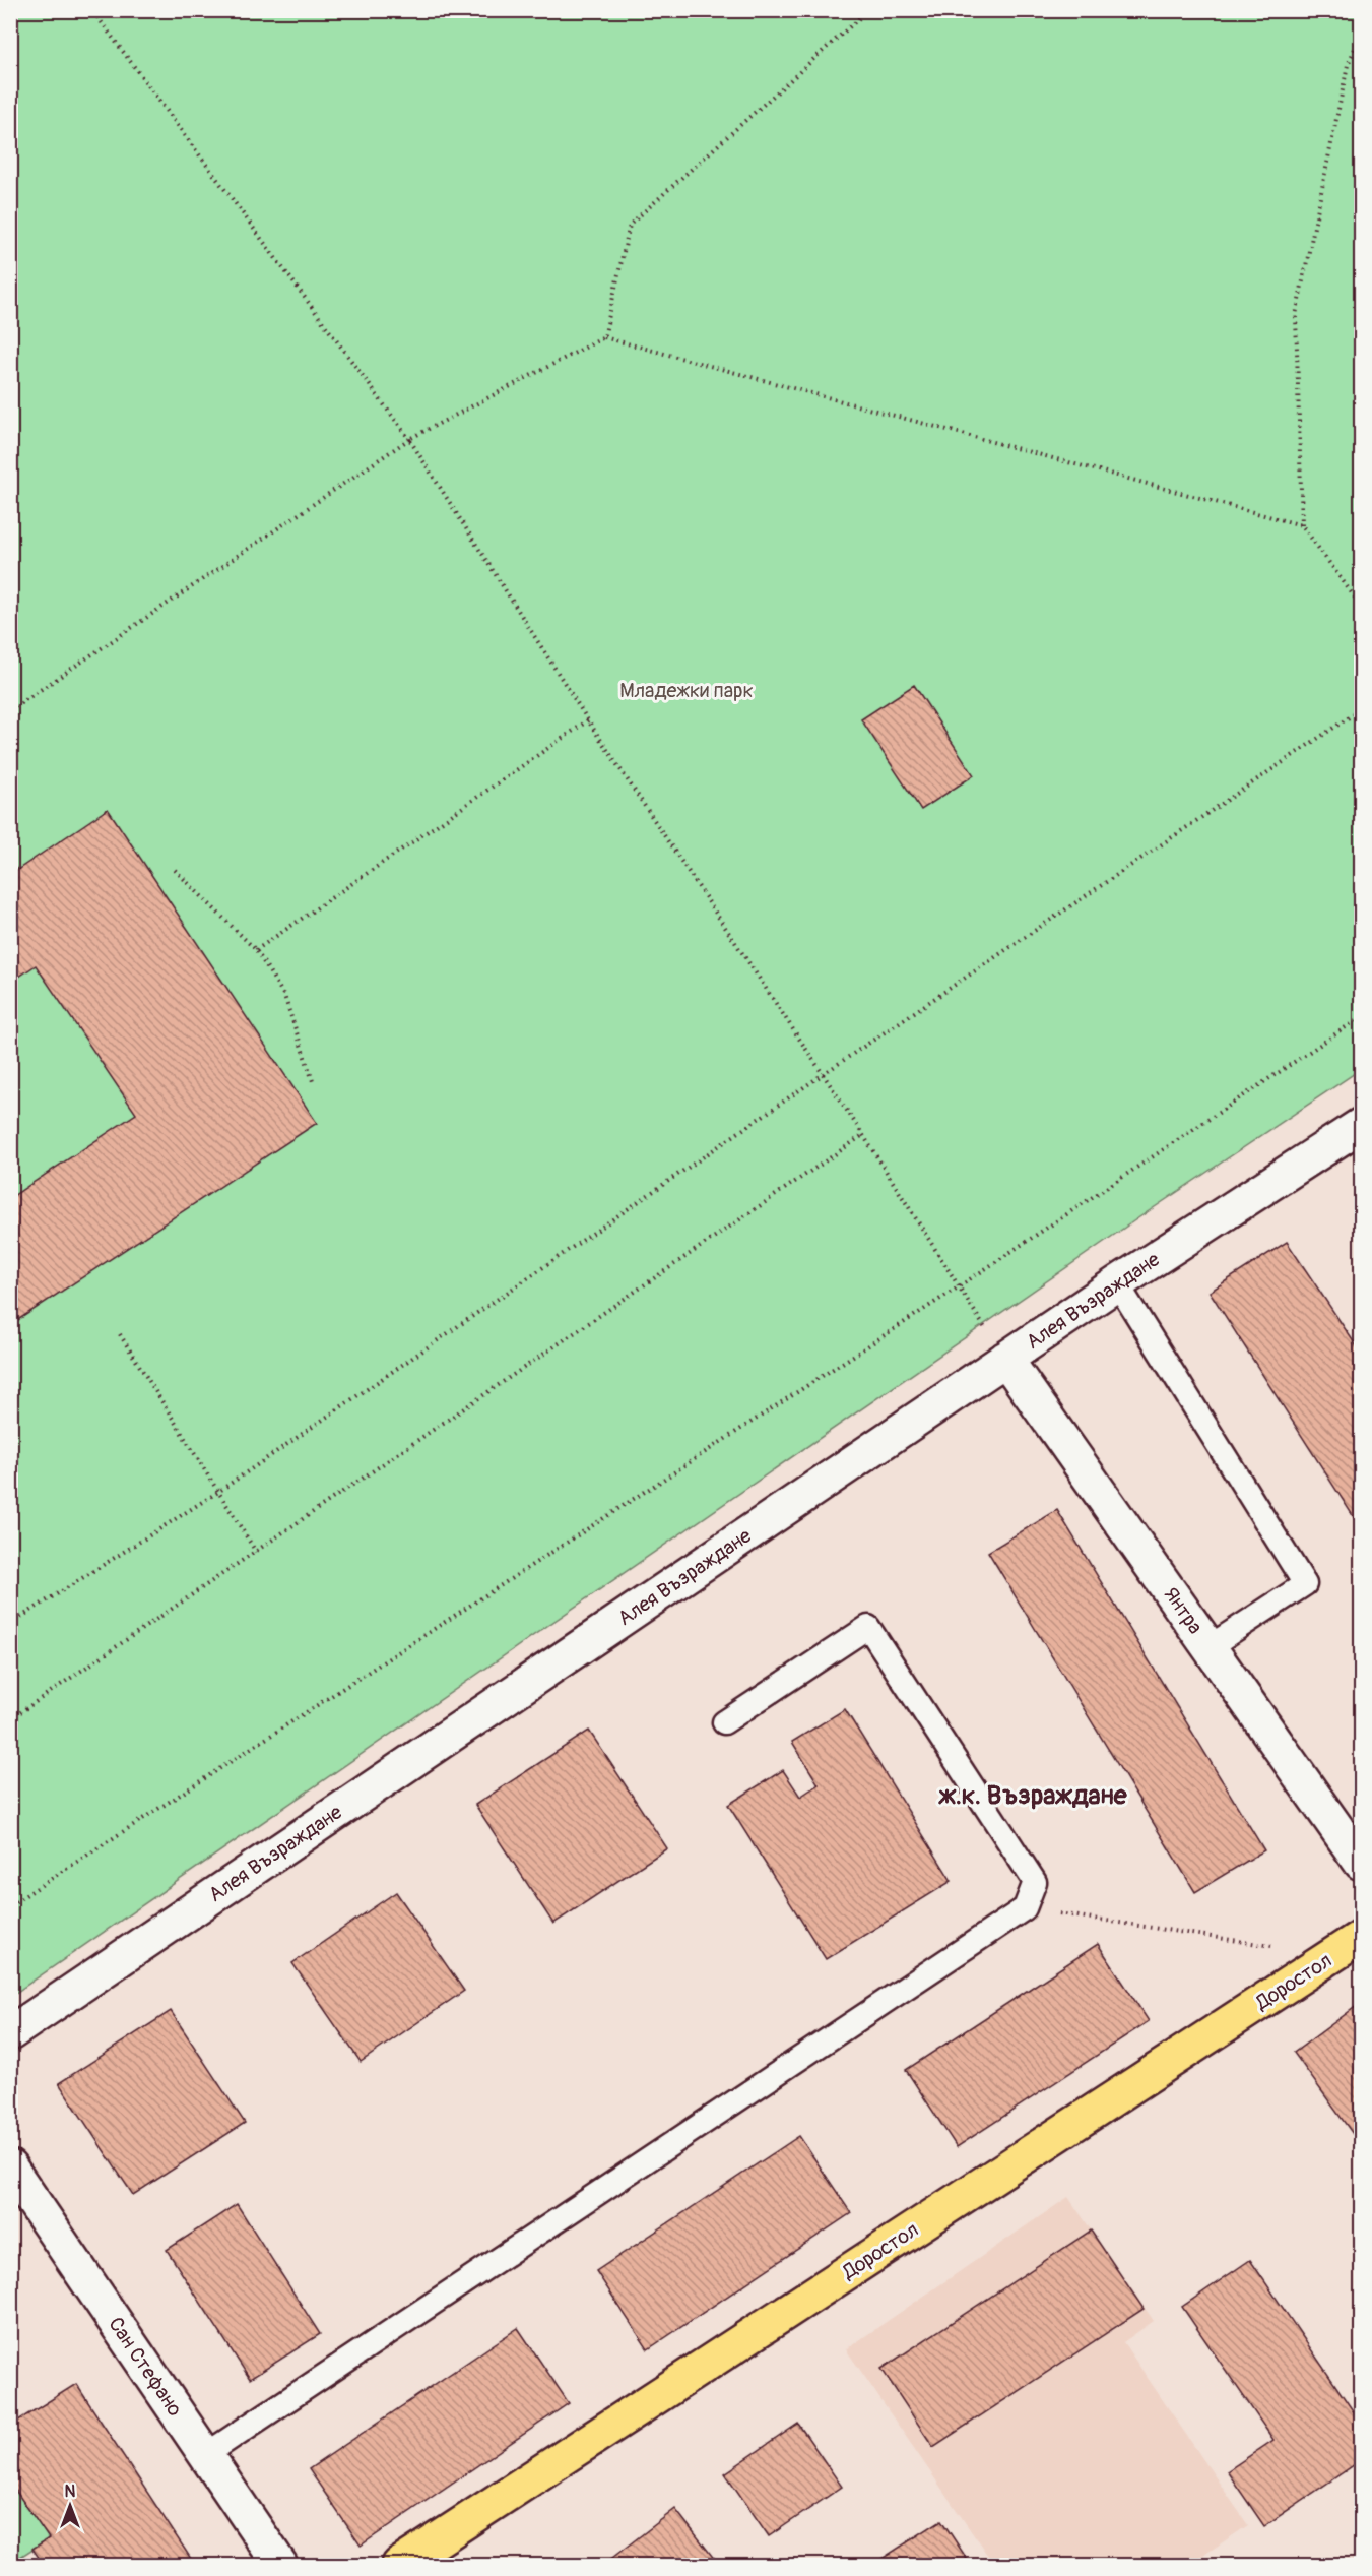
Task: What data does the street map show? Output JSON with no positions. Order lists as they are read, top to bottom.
{
  "streets": {
    "main road": ["Доростол"],
    "street": ["Алея Възраждане", "Янтра", "Сан Стефано"]
  },
  "crossings": [
    ["Алея Възраждане", "Янтра"]
  ],
  "districts": ["ж.к. Възраждане"],
  "parks": ["Младежки парк"],
  "north": "top"
}
